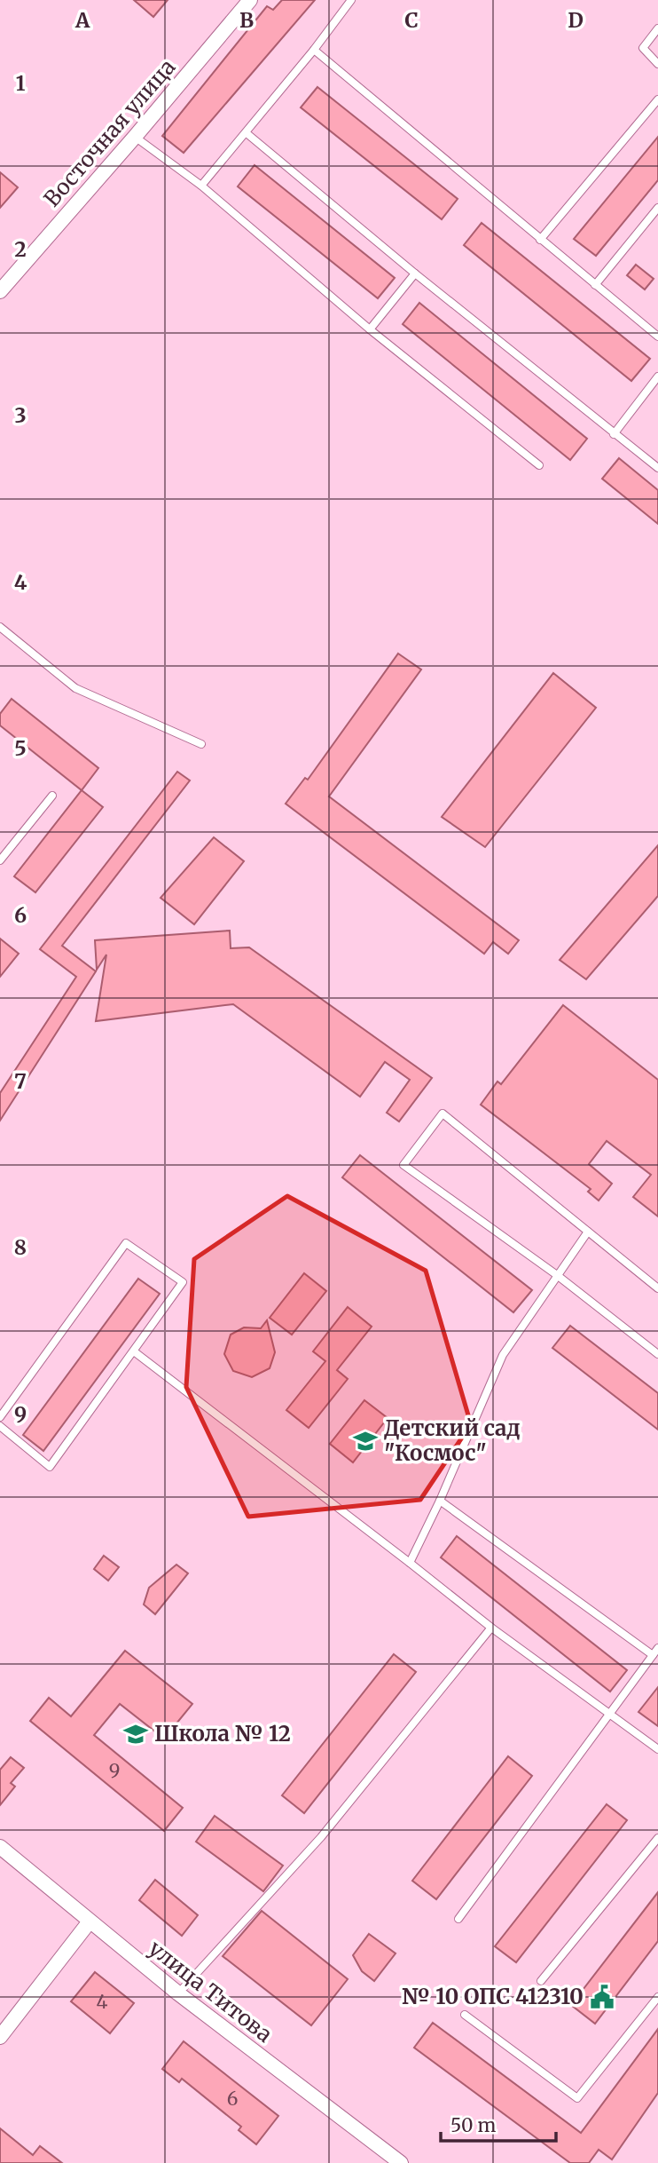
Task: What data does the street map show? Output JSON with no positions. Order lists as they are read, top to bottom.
{
  "streets": {
    "street": ["Восточная улица", "улица Титова"]
  },
  "places": {
    "school or university": ["Детский сад \"Космос\"", "Школа № 12"],
    "public building": ["№ 10 ОПС 412310"]
  },
  "house_numbers": ["9", "4", "6"],
  "scale_bar": "50 m",
  "grid": {
    "columns": [
      "A",
      "B",
      "C",
      "D"
    ],
    "rows": [
      "1",
      "2",
      "3",
      "4",
      "5",
      "6",
      "7",
      "8",
      "9"
    ]
  }
}
